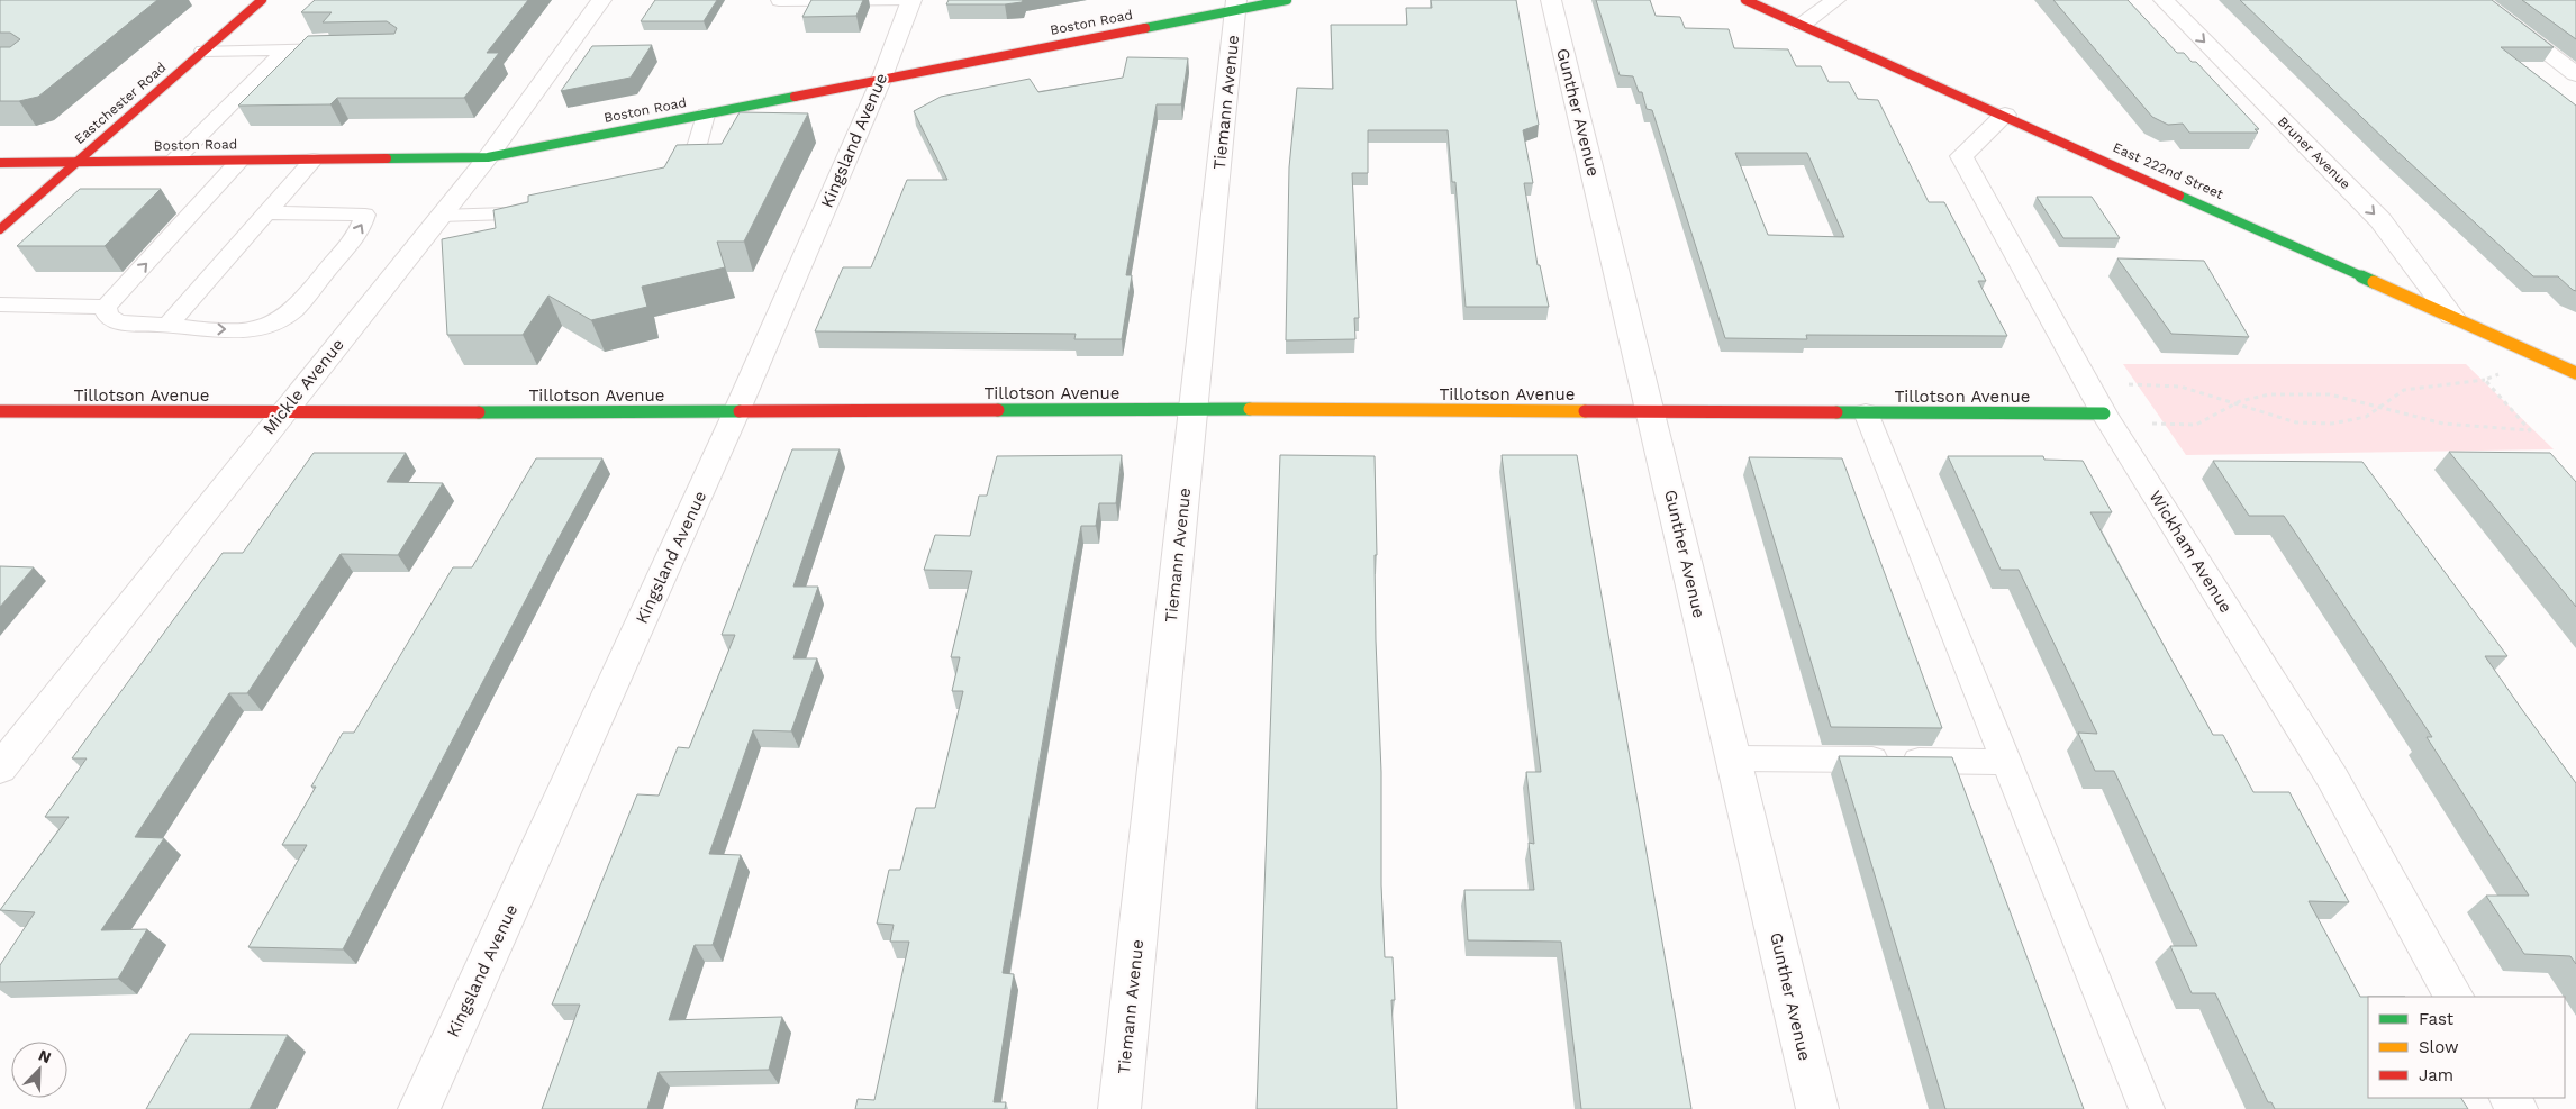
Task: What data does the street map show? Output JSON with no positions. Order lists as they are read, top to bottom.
{
  "streets": {
    "street": [
      "Boston Road",
      "Tiemann Avenue",
      "Eastchester Road",
      "Gunther Avenue",
      "Kingsland Avenue",
      "Bruner Avenue",
      "East 222nd Street",
      "Mickle Avenue",
      "Tillotson Avenue",
      "Wickham Avenue"
    ]
  },
  "crossings": [
    ["Boston Road", "Tiemann Avenue"],
    ["Boston Road", "Eastchester Road"],
    ["Boston Road", "Kingsland Avenue"],
    ["Boston Road", "Mickle Avenue"],
    ["Tiemann Avenue", "Tillotson Avenue"],
    ["Gunther Avenue", "Tillotson Avenue"],
    ["Kingsland Avenue", "Tillotson Avenue"],
    ["Bruner Avenue", "East 222nd Street"],
    ["East 222nd Street", "Wickham Avenue"],
    ["Mickle Avenue", "Tillotson Avenue"],
    ["Tillotson Avenue", "Wickham Avenue"]
  ],
  "one_way": ["Bruner Avenue"],
  "legend": ["Fast", "Slow", "Jam"],
  "north": "top right"
}
